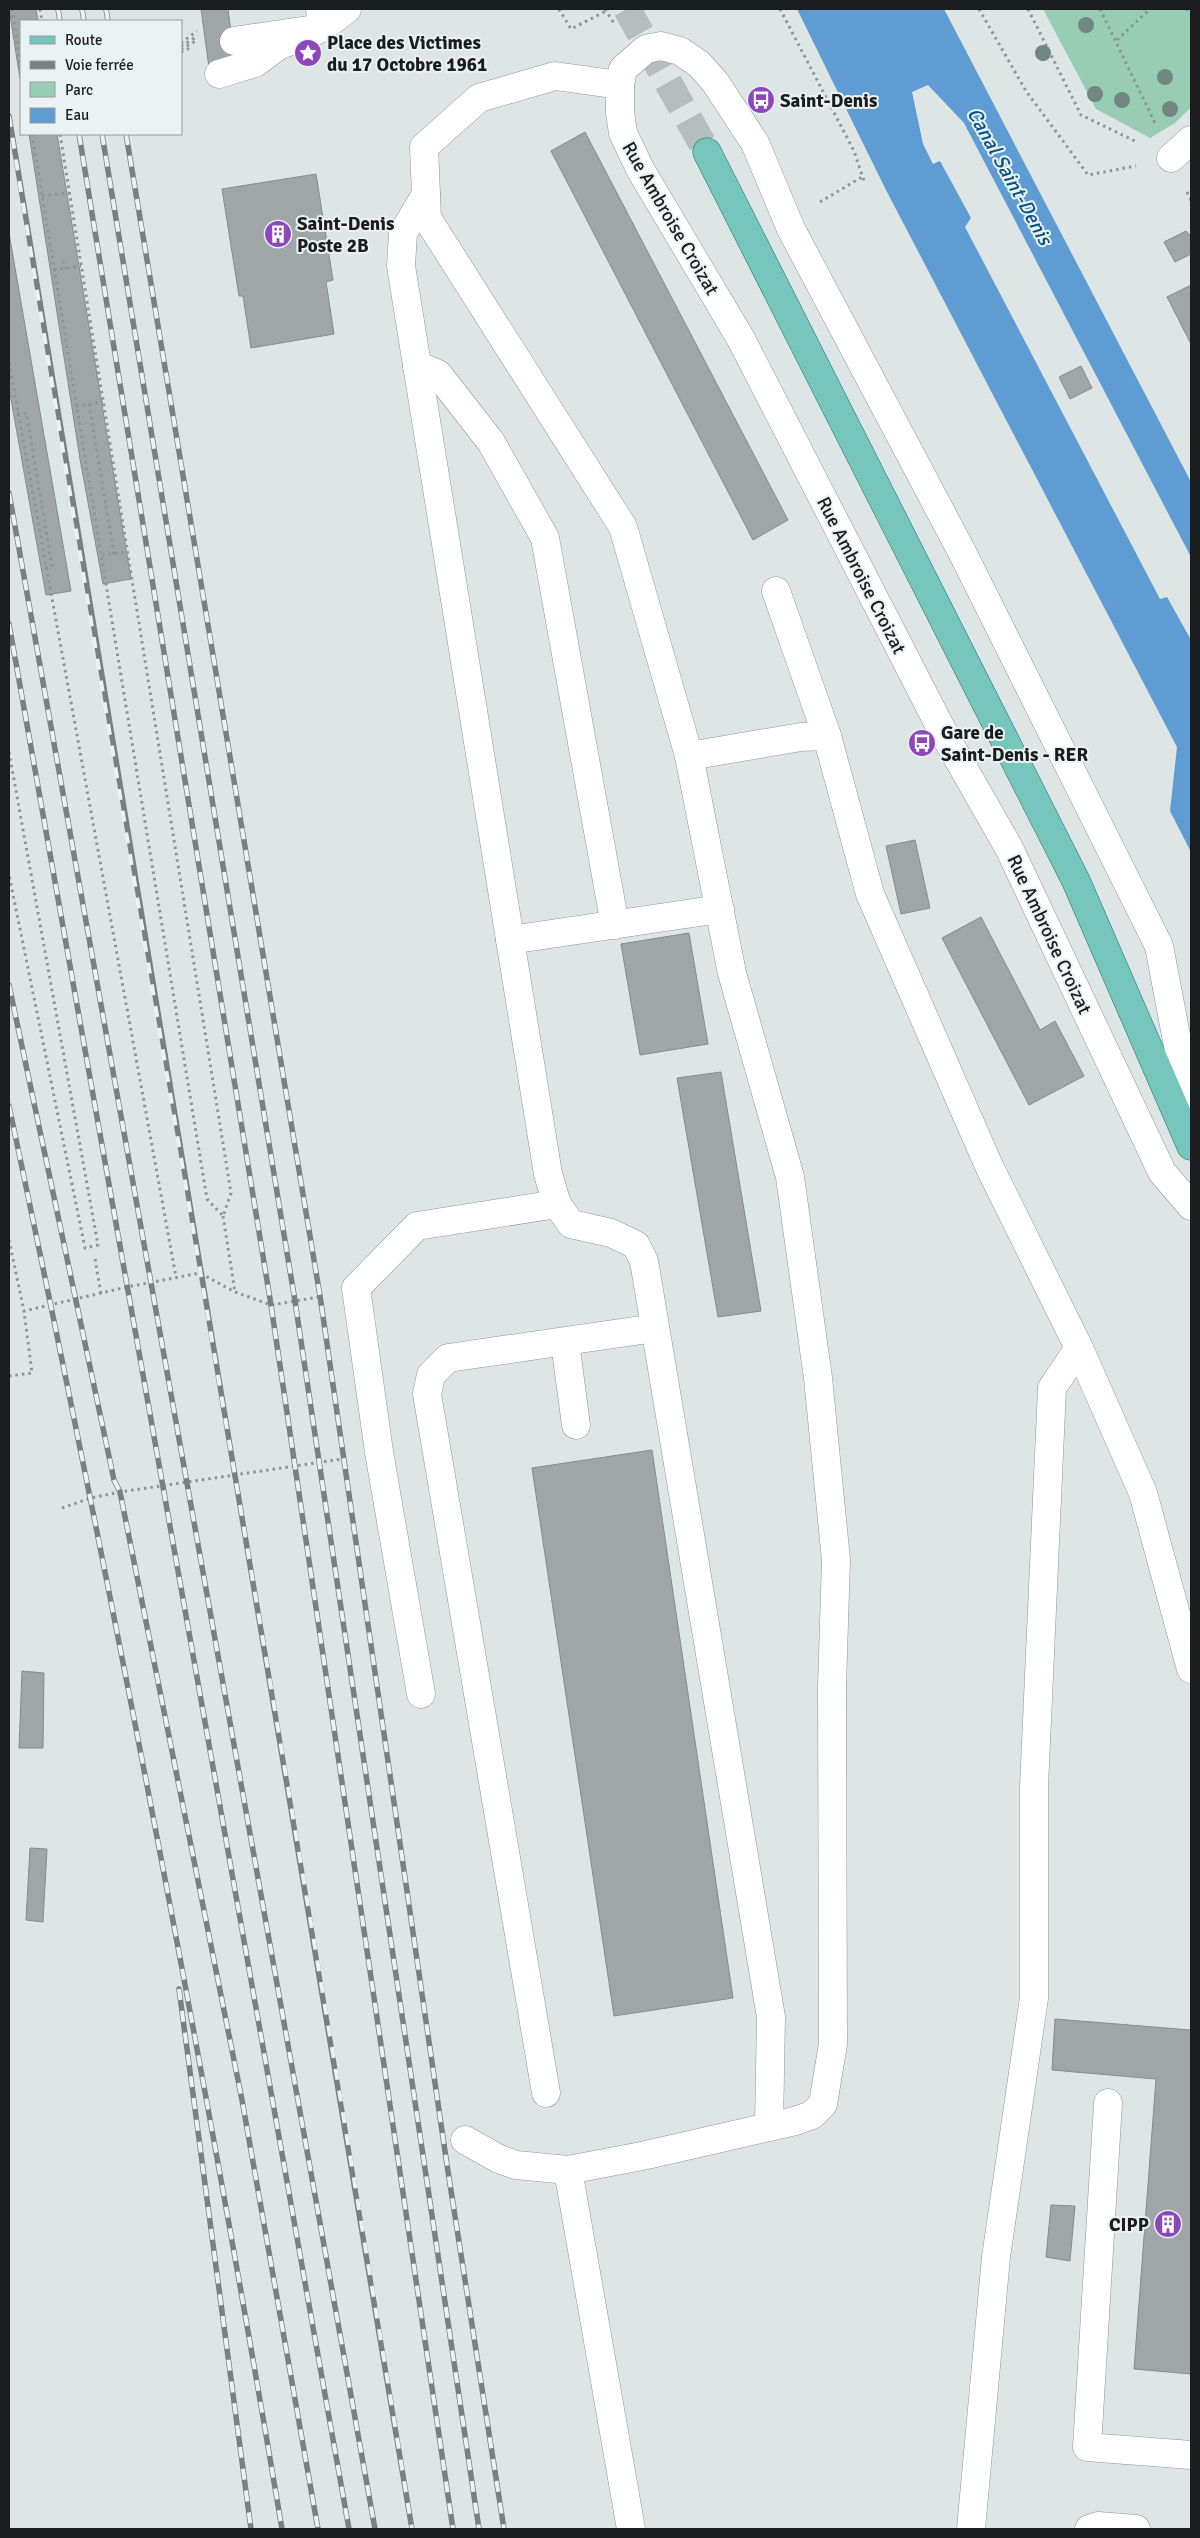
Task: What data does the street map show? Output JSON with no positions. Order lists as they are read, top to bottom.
{
  "streets": {
    "street": ["Rue Ambroise Croizat"]
  },
  "water": ["Canal Saint-Denis"],
  "places": {
    "place": ["Place des Victimes du 17 Octobre 1961"],
    "bus stop": ["Saint-Denis", "Gare de Saint-Denis - RER"],
    "building": ["Saint-Denis Poste 2B", "CIPP"]
  },
  "legend": [
    "Route",
    "Voie ferrée",
    "Parc",
    "Eau"
  ]
}
